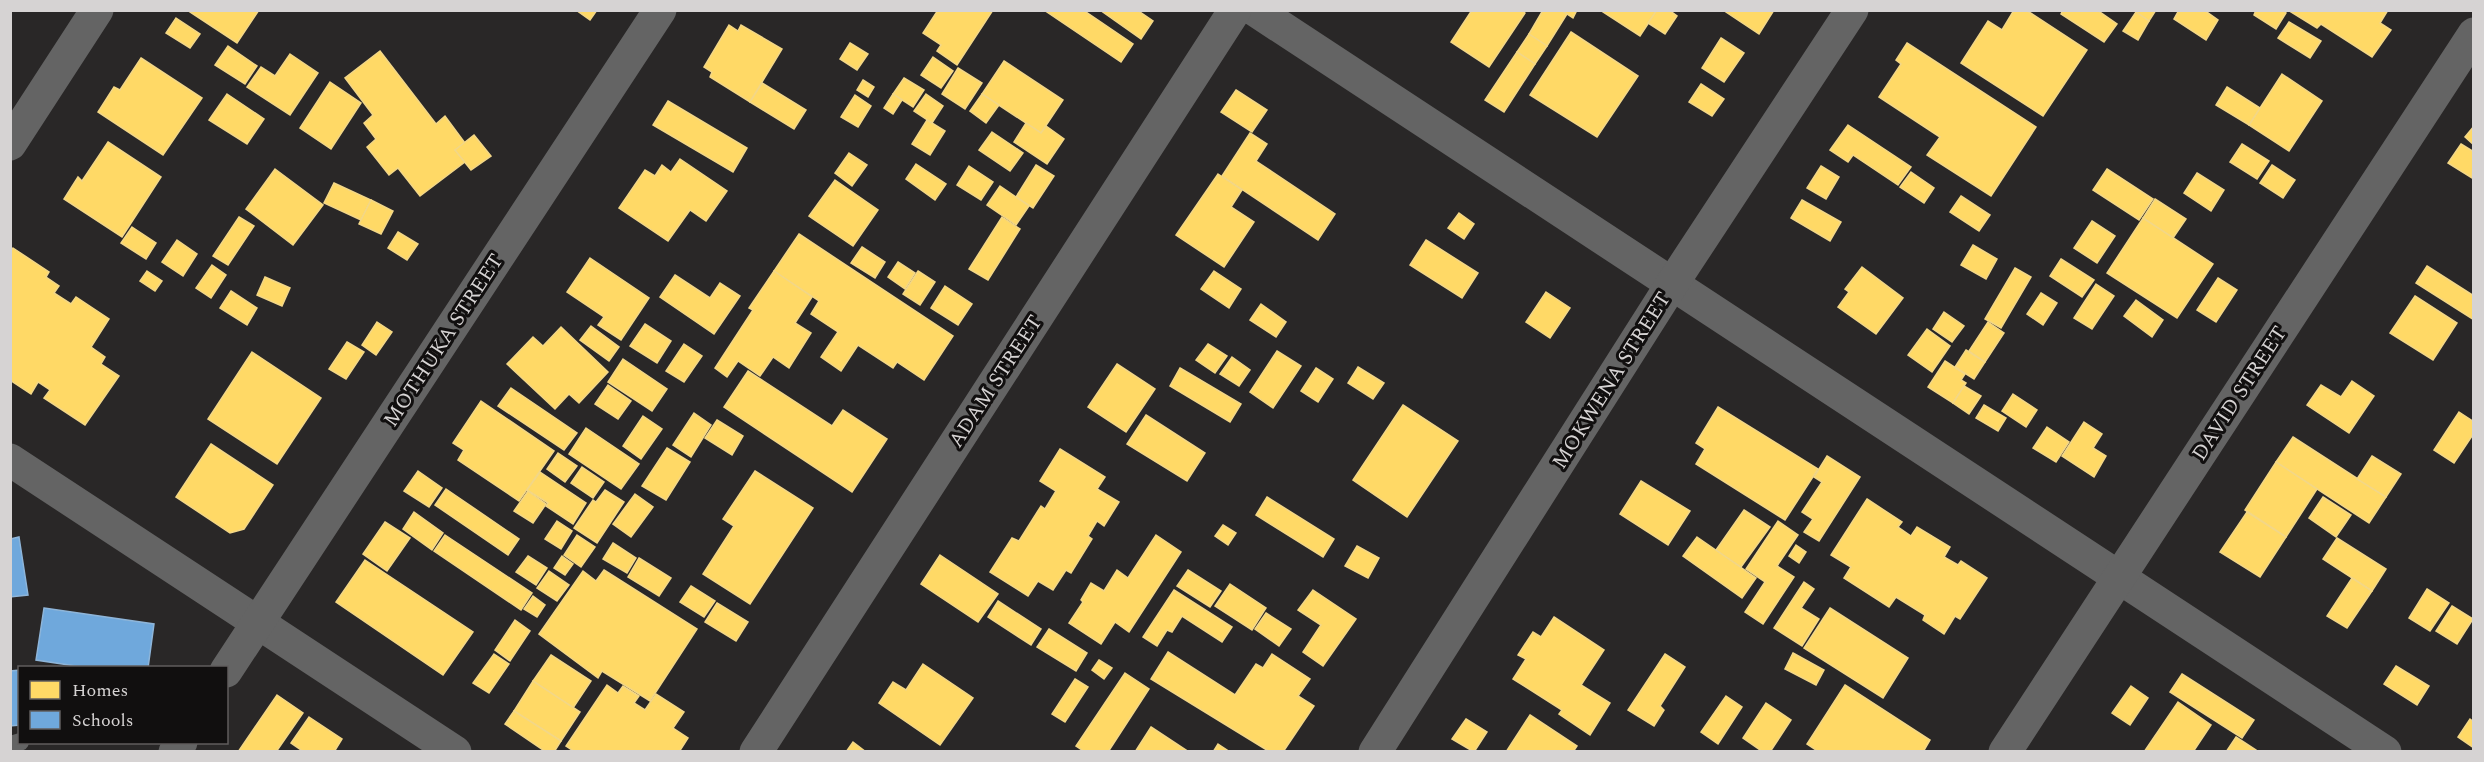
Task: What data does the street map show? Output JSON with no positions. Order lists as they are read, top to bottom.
{
  "streets": {
    "street": [
      "MOTHUKA STREET",
      "MOKWENA STREET",
      "ADAM STREET",
      "DAVID STREET"
    ]
  },
  "legend": ["Homes", "Schools"]
}
